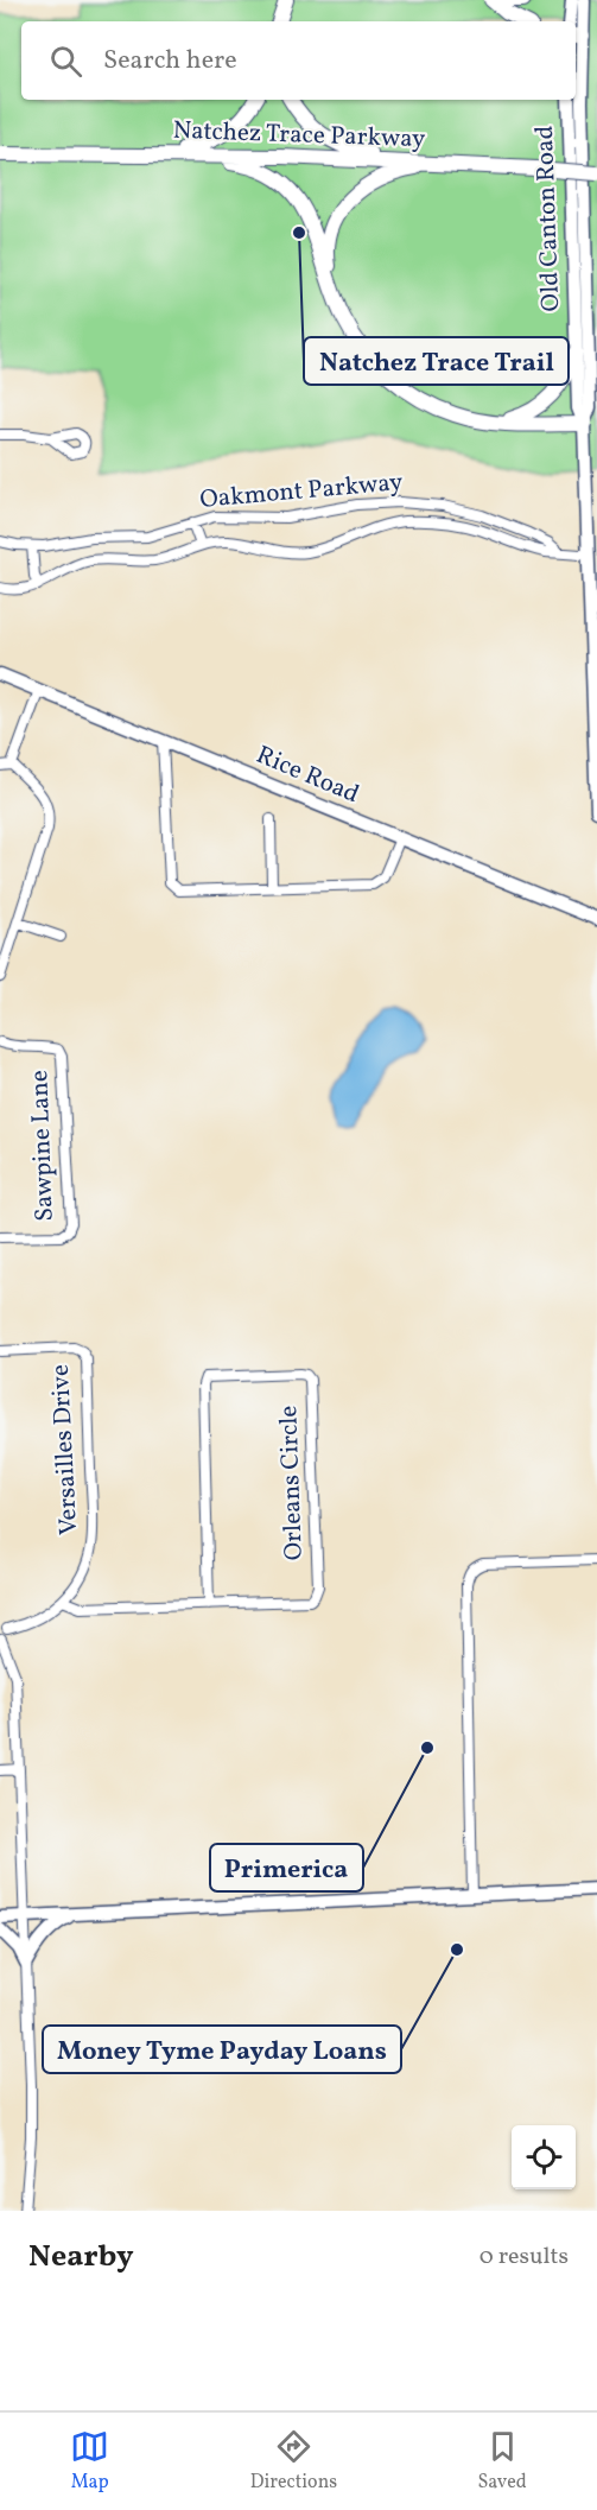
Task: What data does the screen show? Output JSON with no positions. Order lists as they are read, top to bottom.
{
  "streets": {
    "main road": ["Natchez Trace Parkway", "Old Canton Road", "Rice Road"],
    "street": [
      "Oakmont Parkway",
      "Sawpine Lane",
      "Versailles Drive",
      "Orleans Circle"
    ]
  },
  "crossings": [
    ["Old Canton Road", "Oakmont Parkway"],
    ["Versailles Drive", "Orleans Circle"]
  ],
  "places": ["Natchez Trace Trail", "Primerica", "Money Tyme Payday Loans"],
  "page": {
    "search": "Search here",
    "heading": ["Nearby", "0 results"],
    "nav": ["Map", "Directions", "Saved"]
  }
}
